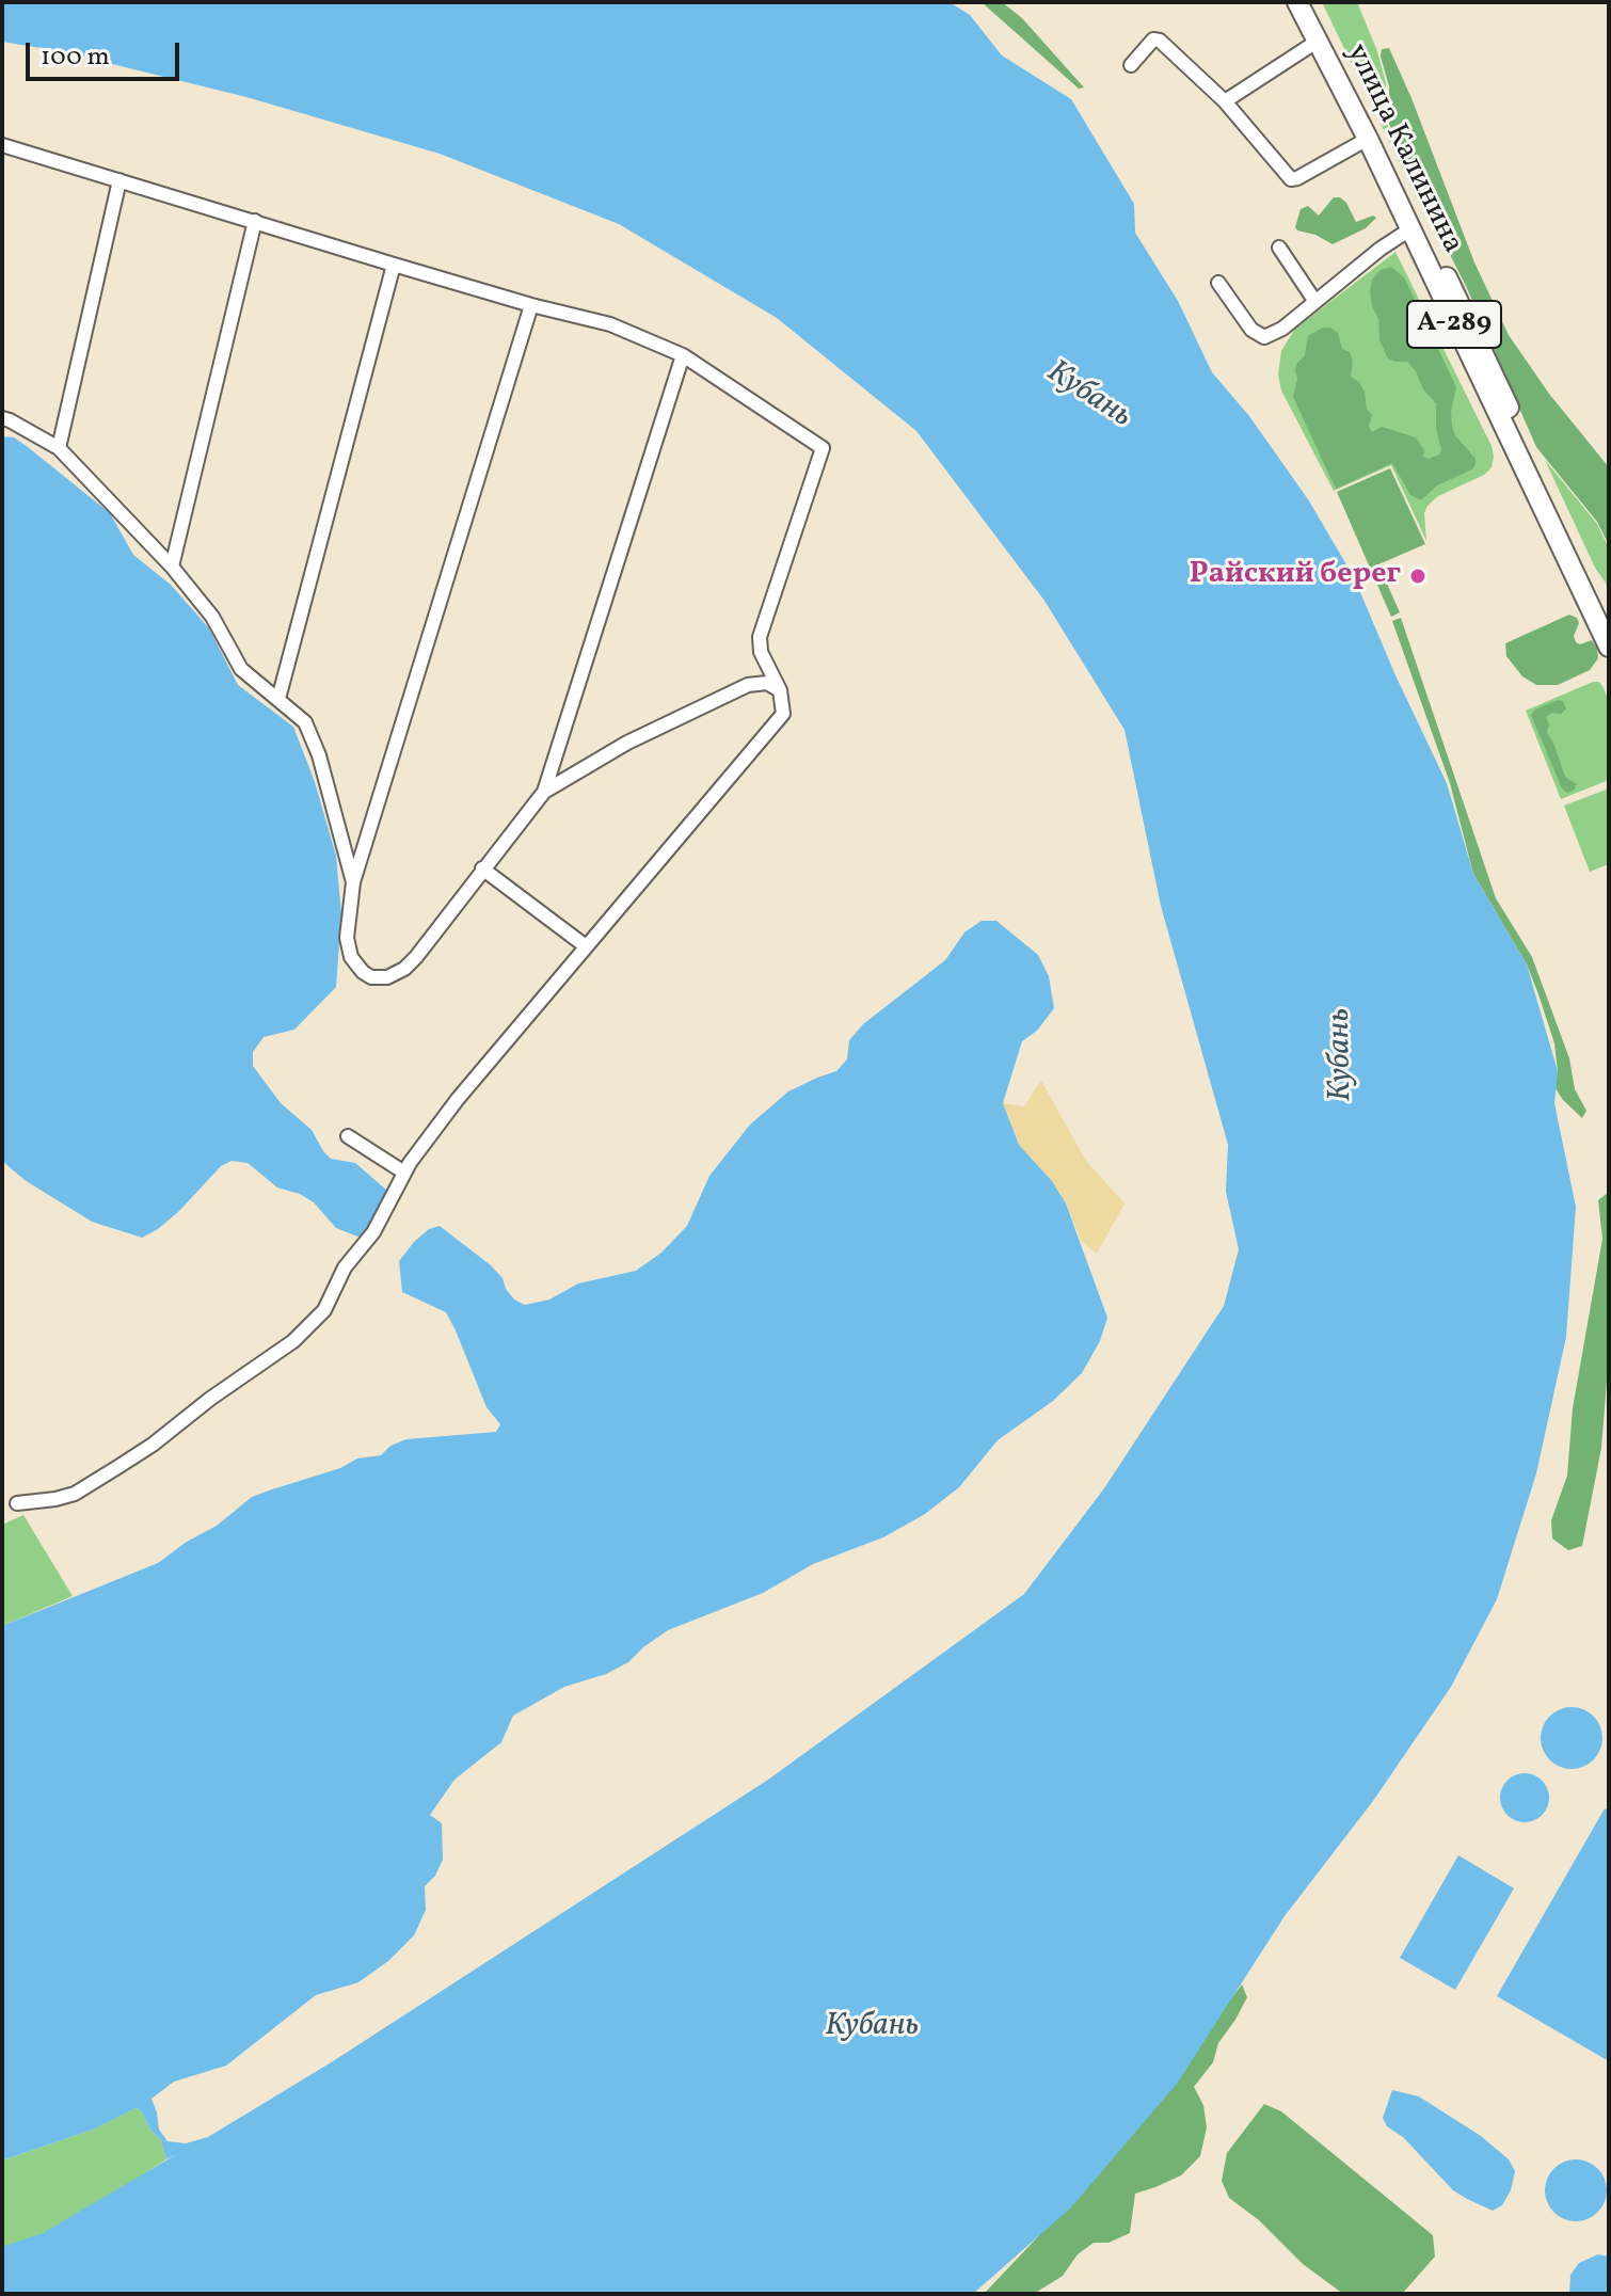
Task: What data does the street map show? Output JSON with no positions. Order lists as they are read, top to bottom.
{
  "streets": {
    "highway": ["улица Калинина", "А-289"]
  },
  "water": ["Кубань"],
  "places": ["Райский берег"],
  "scale_bar": "100 m"
}
